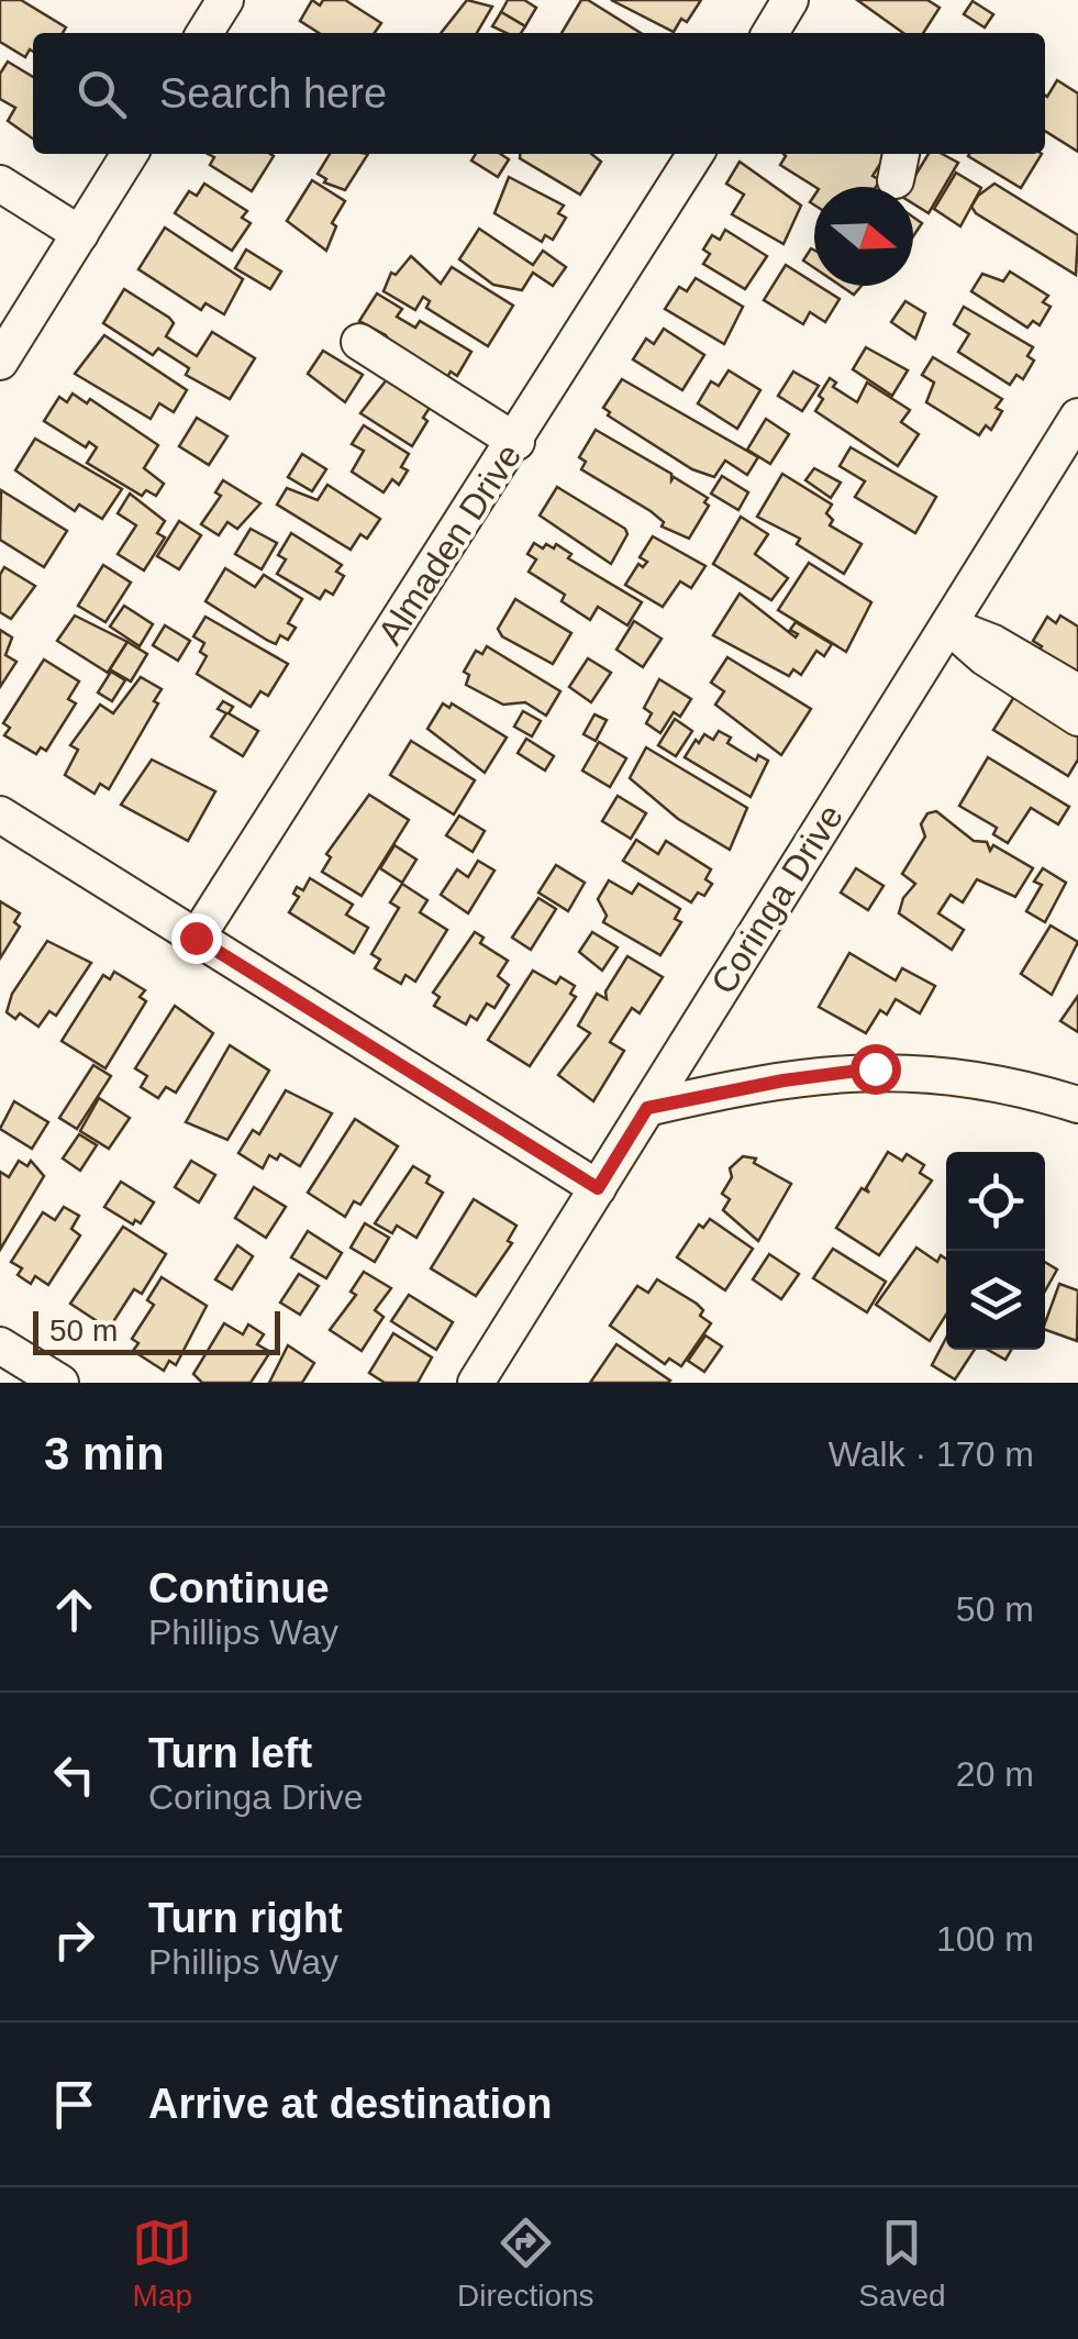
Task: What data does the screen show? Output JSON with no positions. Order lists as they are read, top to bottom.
{
  "streets": {
    "street": ["Almaden Drive", "Coringa Drive"]
  },
  "scale_bar": "50 m",
  "north": "right",
  "page": {
    "search": "Search here",
    "scale": "50 m",
    "heading": ["3 min", "Walk · 170 m"],
    "list": [
      ["Continue", "Phillips Way", "50 m"],
      ["Turn left", "Coringa Drive", "20 m"],
      ["Turn right", "Phillips Way", "100 m"],
      "Arrive at destination"
    ],
    "nav": ["Map", "Directions", "Saved"]
  }
}
